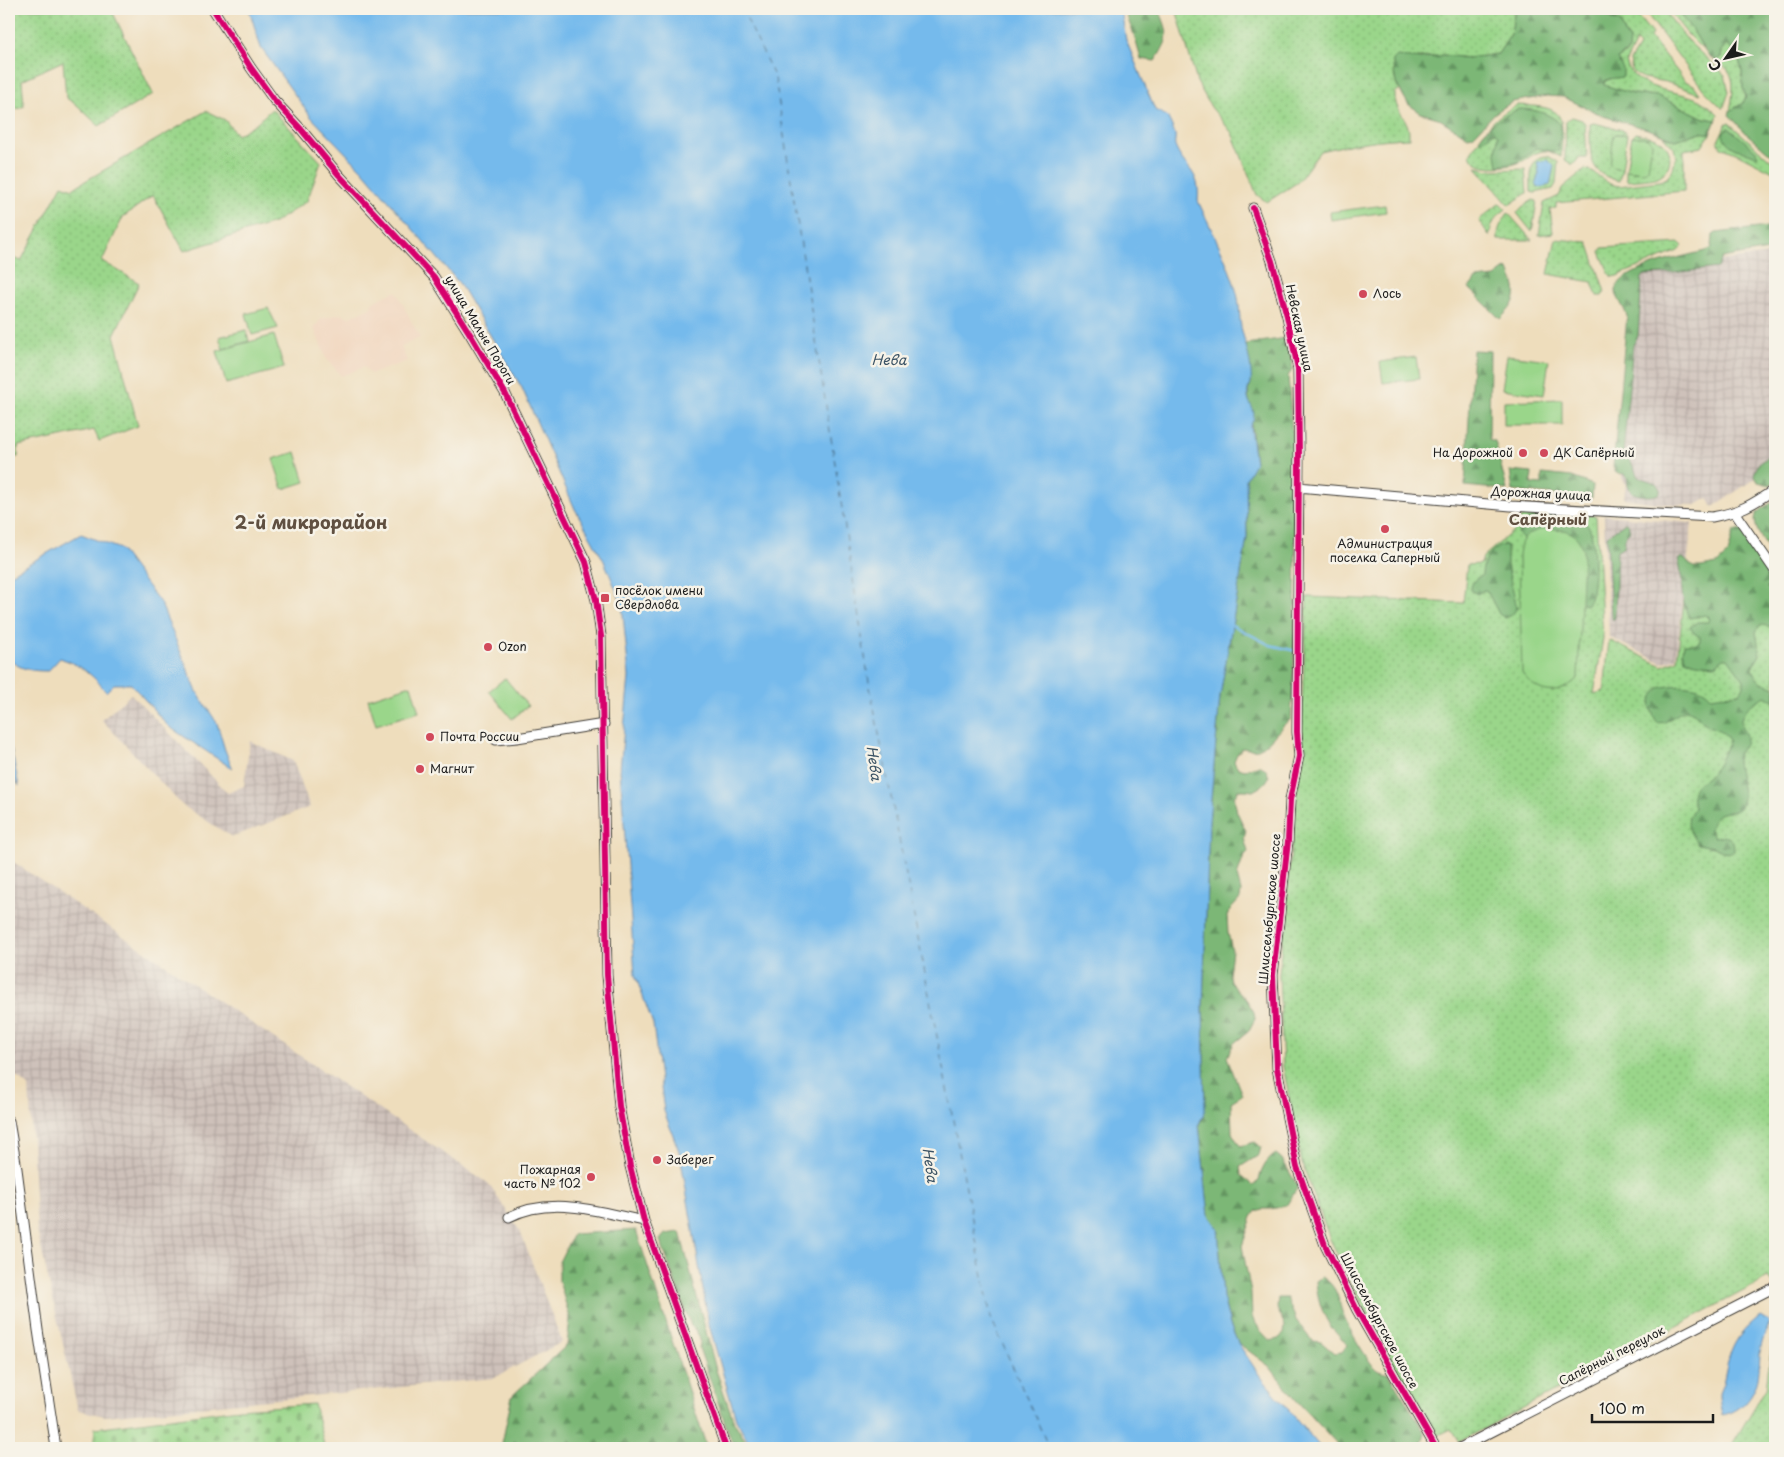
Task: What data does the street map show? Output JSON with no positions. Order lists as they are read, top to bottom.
{
  "streets": {
    "street": [
      "Невская улица",
      "улица Малые Пороги",
      "Дорожная улица",
      "Шлиссельбургское шоссе",
      "Сапёрный переулок"
    ]
  },
  "crossings": [
    ["Невская улица", "Дорожная улица"],
    ["Невская улица", "Шлиссельбургское шоссе"],
    ["Дорожная улица", "Шлиссельбургское шоссе"]
  ],
  "districts": ["Сапёрный", "2-й микрорайон"],
  "water": ["Нева"],
  "places": {
    "other": [
      "Лось",
      "На Дорожной",
      "ДК Сапёрный",
      "Администрация поселка Саперный",
      "Ozon",
      "Почта России",
      "Магнит",
      "Заберег",
      "Пожарная часть № 102"
    ],
    "transit": ["посёлок имени Свердлова"]
  },
  "scale_bar": "100 m",
  "north": "bottom left"
}
